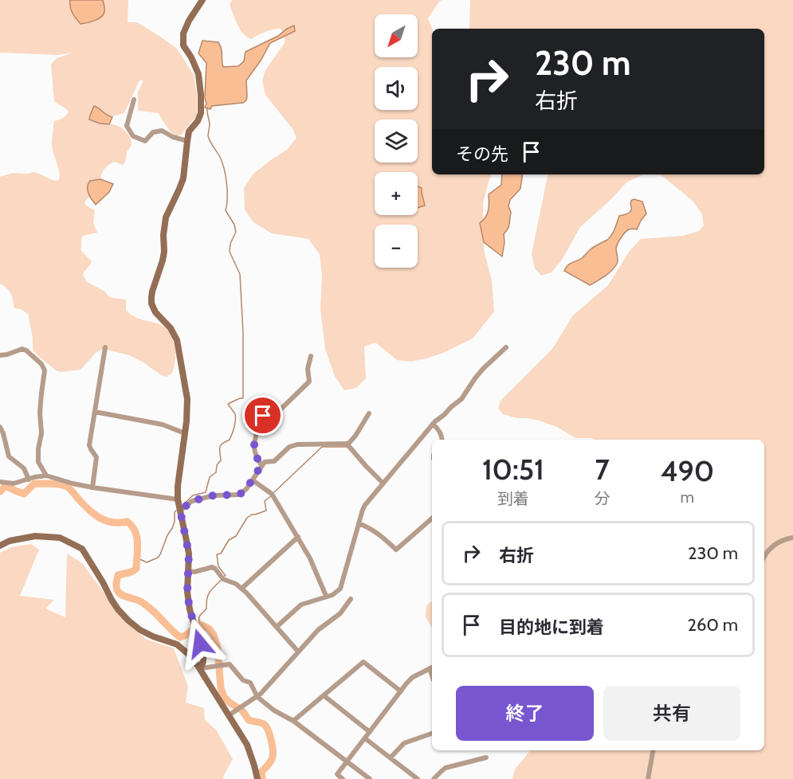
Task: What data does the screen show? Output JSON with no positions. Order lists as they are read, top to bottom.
{
  "north": "bottom left",
  "page": {
    "map_buttons": ["+", "−"],
    "turn": ["230 m", "右折"],
    "then": "その先",
    "eta": [
      "10:51",
      "到着",
      "7",
      "分",
      "490",
      "m"
    ],
    "list": [
      {
        "name": "右折",
        "value": "230 m"
      },
      {
        "name": "目的地に到着",
        "value": "260 m"
      }
    ],
    "buttons": ["終了", "共有"]
  }
}
